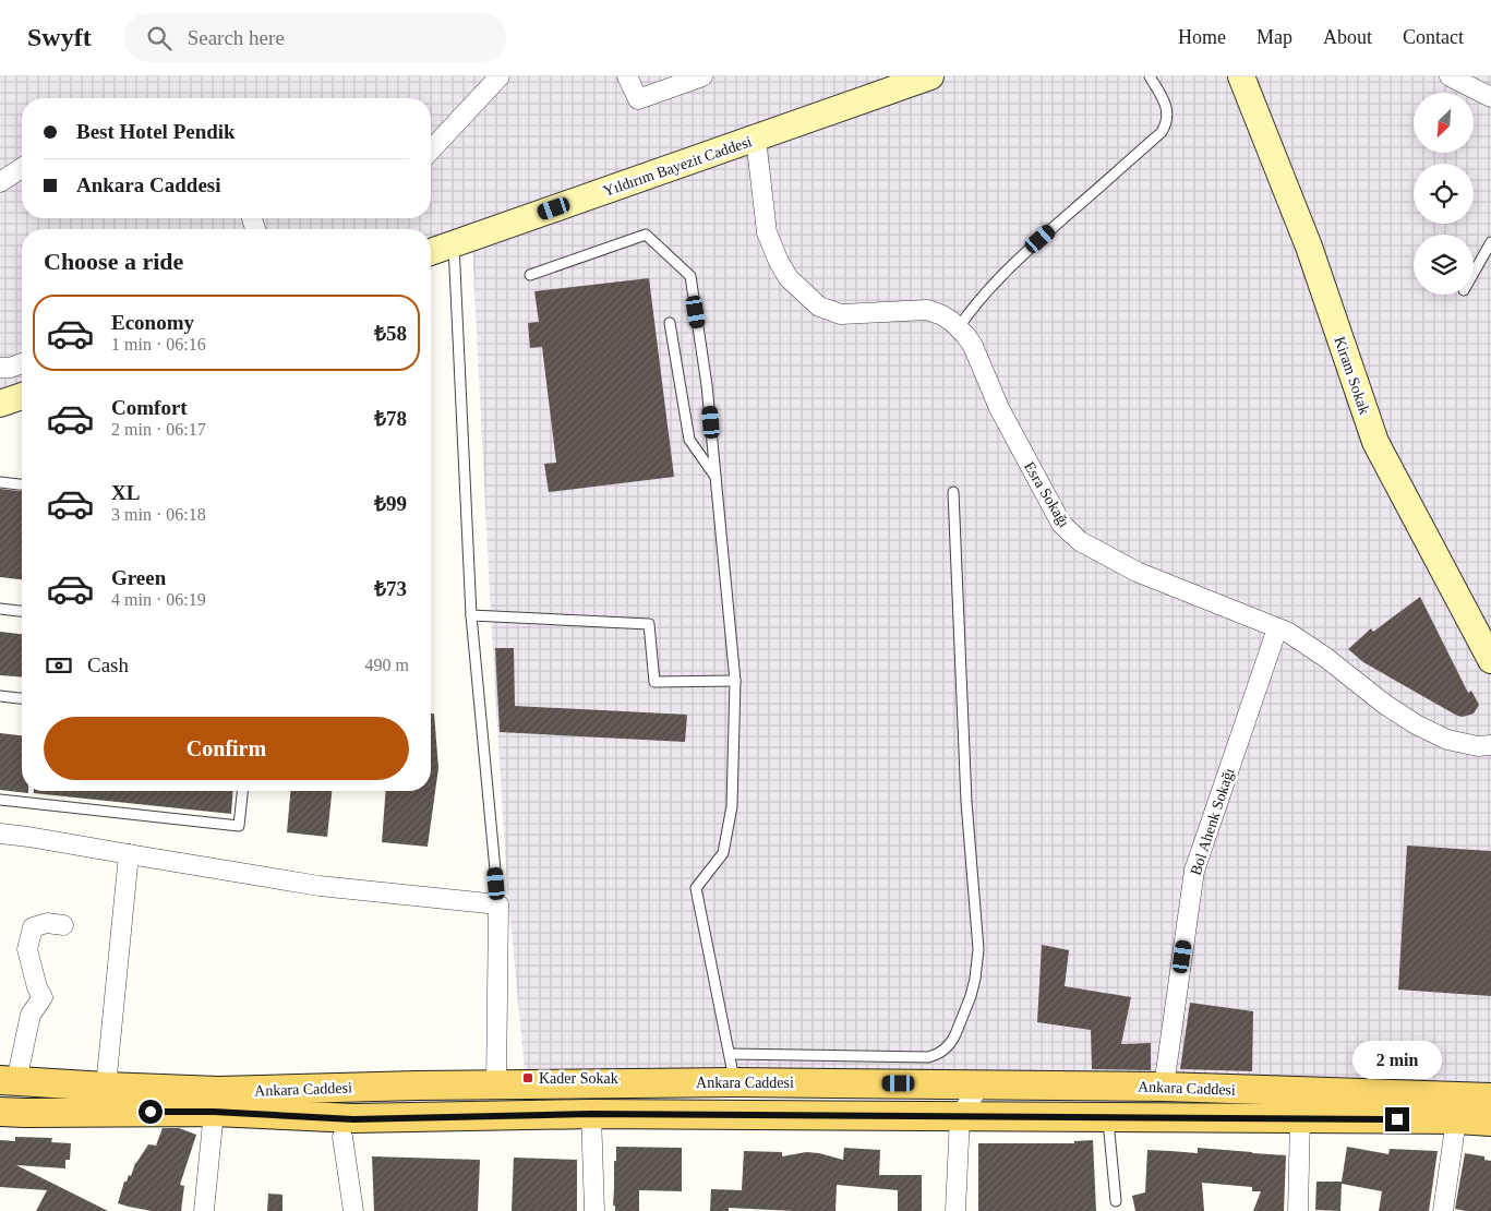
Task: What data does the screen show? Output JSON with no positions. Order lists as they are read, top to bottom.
{
  "streets": {
    "main road": ["Ankara Caddesi"],
    "street": [
      "Yıldırım Bayezit Caddesi",
      "Kiram Sokak",
      "Esra Sokağı",
      "Bol Ahenk Sokağı"
    ]
  },
  "crossings": [
    ["Yıldırım Bayezit Caddesi", "Esra Sokağı"],
    ["Esra Sokağı", "Bol Ahenk Sokağı"],
    ["Bol Ahenk Sokağı", "Ankara Caddesi"]
  ],
  "places": {
    "transit": ["Kader Sokak"]
  },
  "north": "bottom left",
  "page": {
    "header": "Swyft",
    "search": "Search here",
    "nav": [
      "Home",
      "Map",
      "About",
      "Contact"
    ],
    "banner": ["Best Hotel Pendik", "Ankara Caddesi"],
    "heading": "Choose a ride",
    "list": [
      {
        "name": "Economy",
        "note": "1 min · 06:16",
        "value": "₺58"
      },
      {
        "name": "Comfort",
        "note": "2 min · 06:17",
        "value": "₺78"
      },
      {
        "name": "XL",
        "note": "3 min · 06:18",
        "value": "₺99"
      },
      {
        "name": "Green",
        "note": "4 min · 06:19",
        "value": "₺73"
      }
    ],
    "pay": ["Cash", "490 m"],
    "buttons": "Confirm",
    "bubble": "2 min"
  }
}
